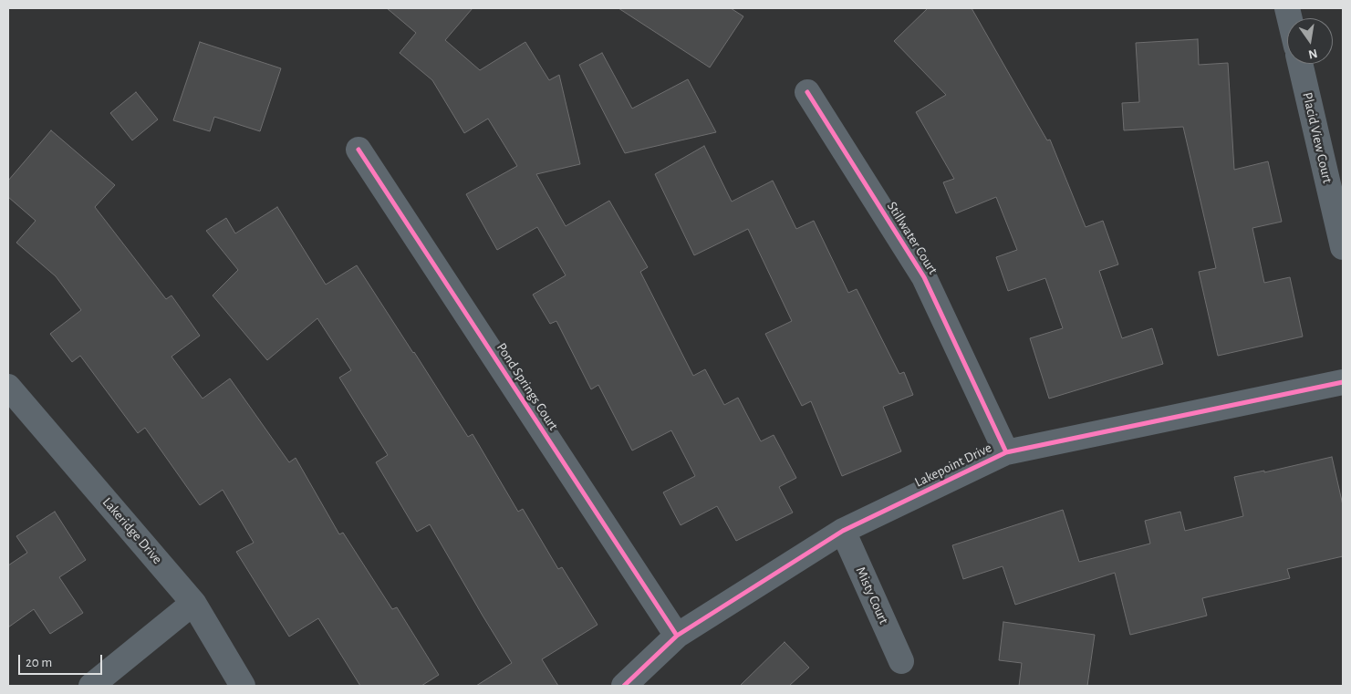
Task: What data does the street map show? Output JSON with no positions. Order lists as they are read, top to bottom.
{
  "streets": {
    "street": [
      "Placid View Court",
      "Stillwater Court",
      "Pond Springs Court",
      "Lakepoint Drive",
      "Lakeridge Drive",
      "Misty Court"
    ]
  },
  "crossings": [
    ["Stillwater Court", "Lakepoint Drive"],
    ["Pond Springs Court", "Lakepoint Drive"],
    ["Lakepoint Drive", "Misty Court"]
  ],
  "scale_bar": "20 m",
  "north": "bottom"
}
